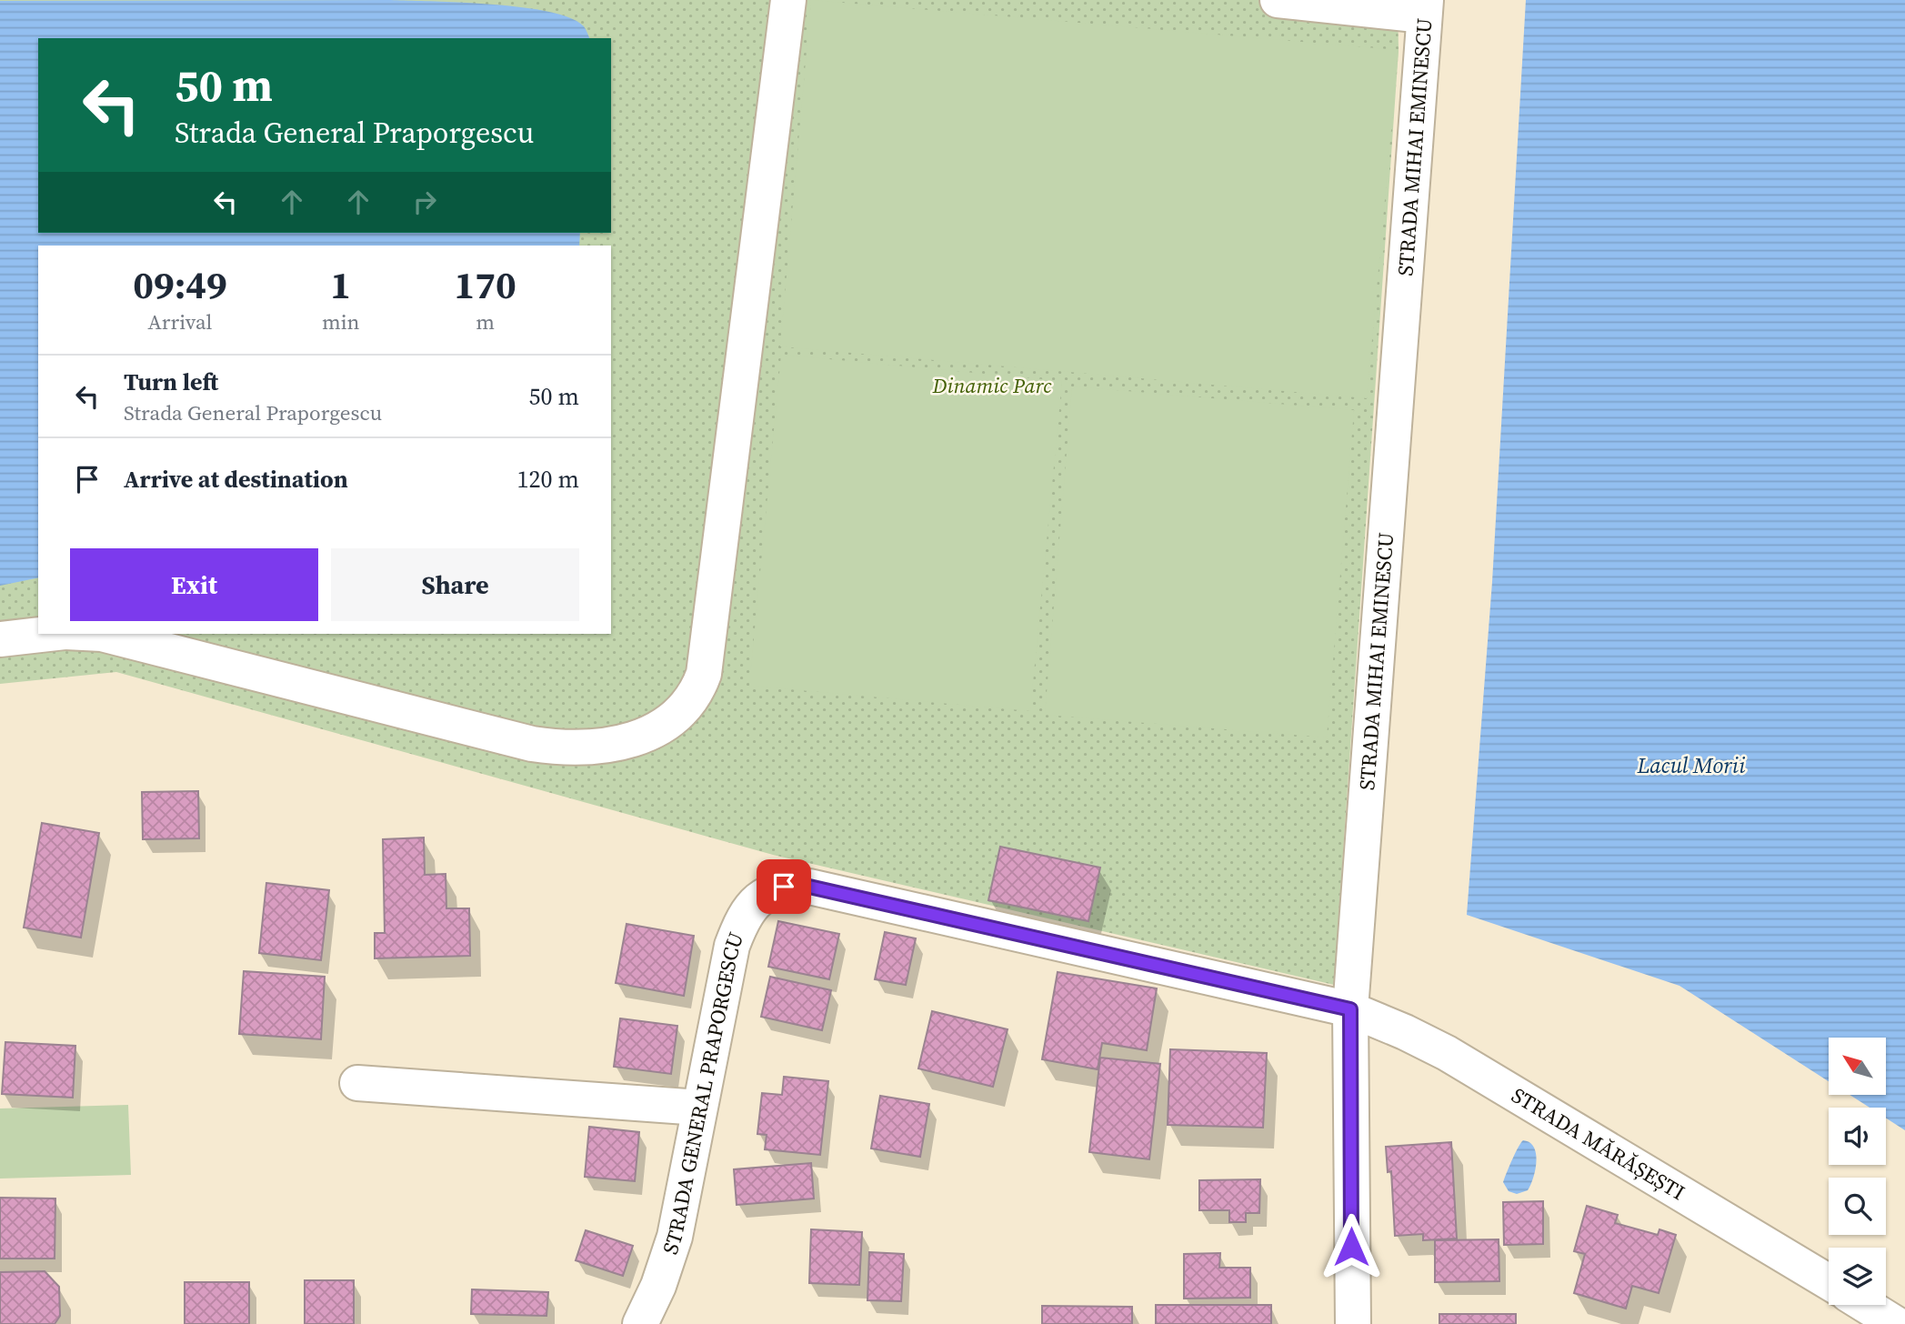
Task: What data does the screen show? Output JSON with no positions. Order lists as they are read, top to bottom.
{
  "streets": {
    "street": ["STRADA MIHAI EMINESCU", "STRADA GENERAL PRAPORGESCU", "STRADA MĂRĂȘEȘTI"]
  },
  "crossings": [
    ["STRADA MIHAI EMINESCU", "STRADA GENERAL PRAPORGESCU"],
    ["STRADA MIHAI EMINESCU", "STRADA MĂRĂȘEȘTI"],
    ["STRADA GENERAL PRAPORGESCU", "STRADA MĂRĂȘEȘTI"]
  ],
  "water": ["Lacul Morii"],
  "parks": ["Dinamic Parc"],
  "north": "top left",
  "page": {
    "turn": ["50 m", "Strada General Praporgescu"],
    "eta": [
      "09:49",
      "Arrival",
      "1",
      "min",
      "170",
      "m"
    ],
    "list": [
      {
        "name": "Turn left",
        "note": "Strada General Praporgescu",
        "value": "50 m"
      },
      {
        "name": "Arrive at destination",
        "value": "120 m"
      }
    ],
    "buttons": ["Exit", "Share"]
  }
}
